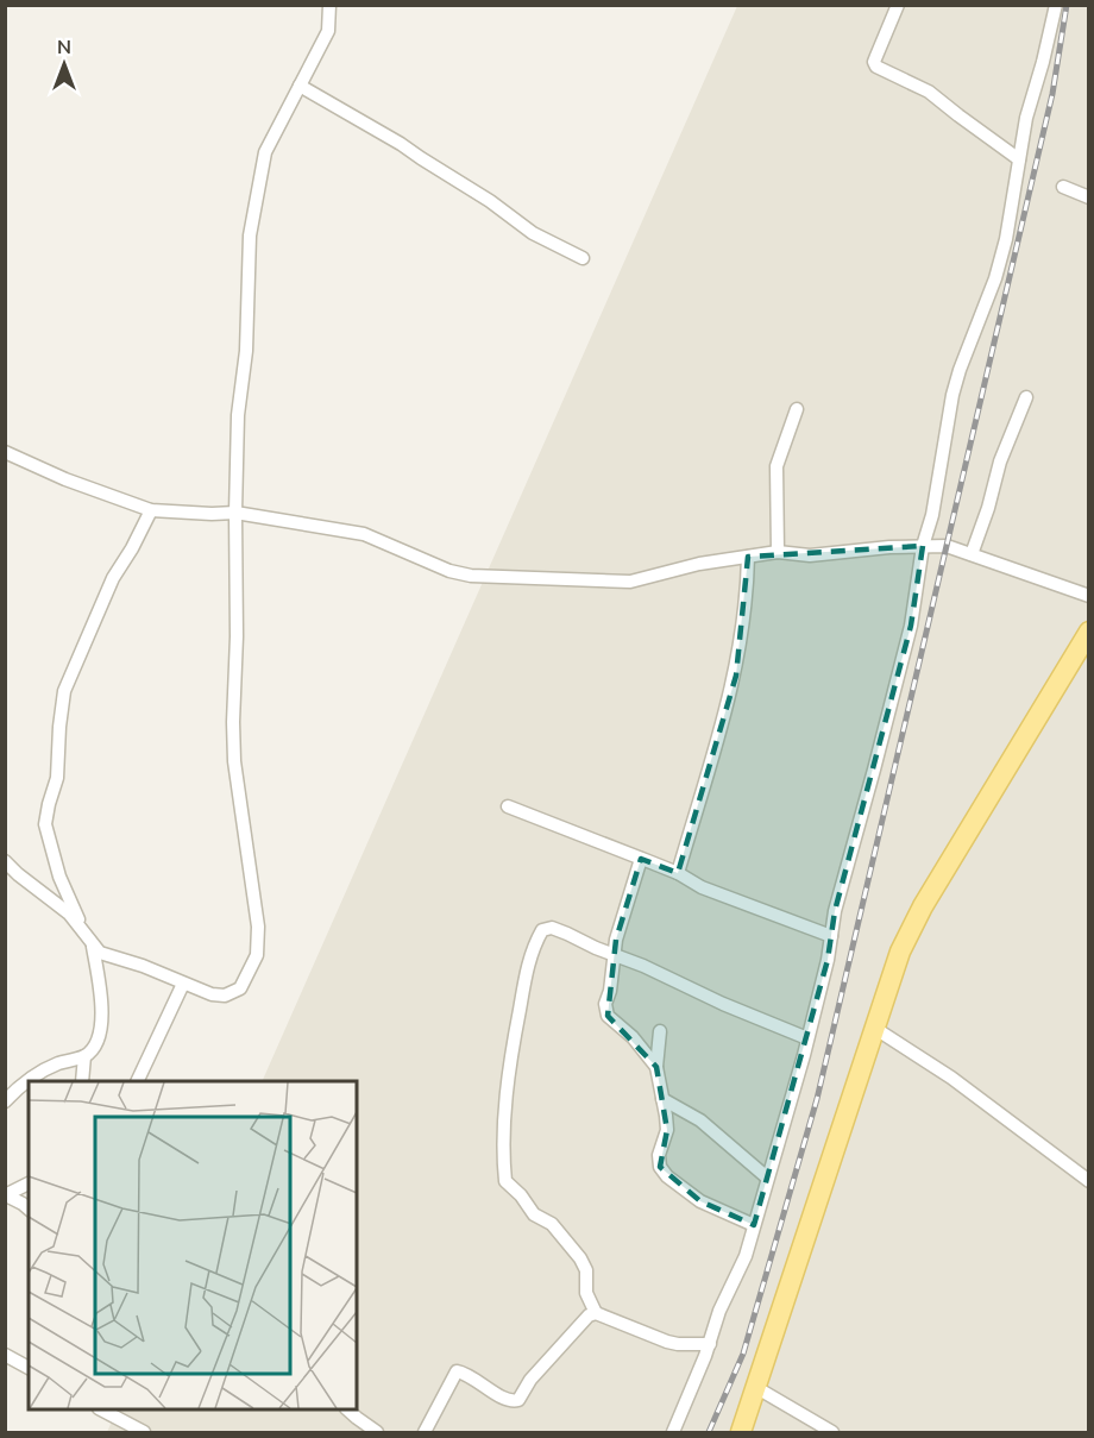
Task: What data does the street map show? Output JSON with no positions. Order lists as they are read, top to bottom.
{
  "north": "top"
}
